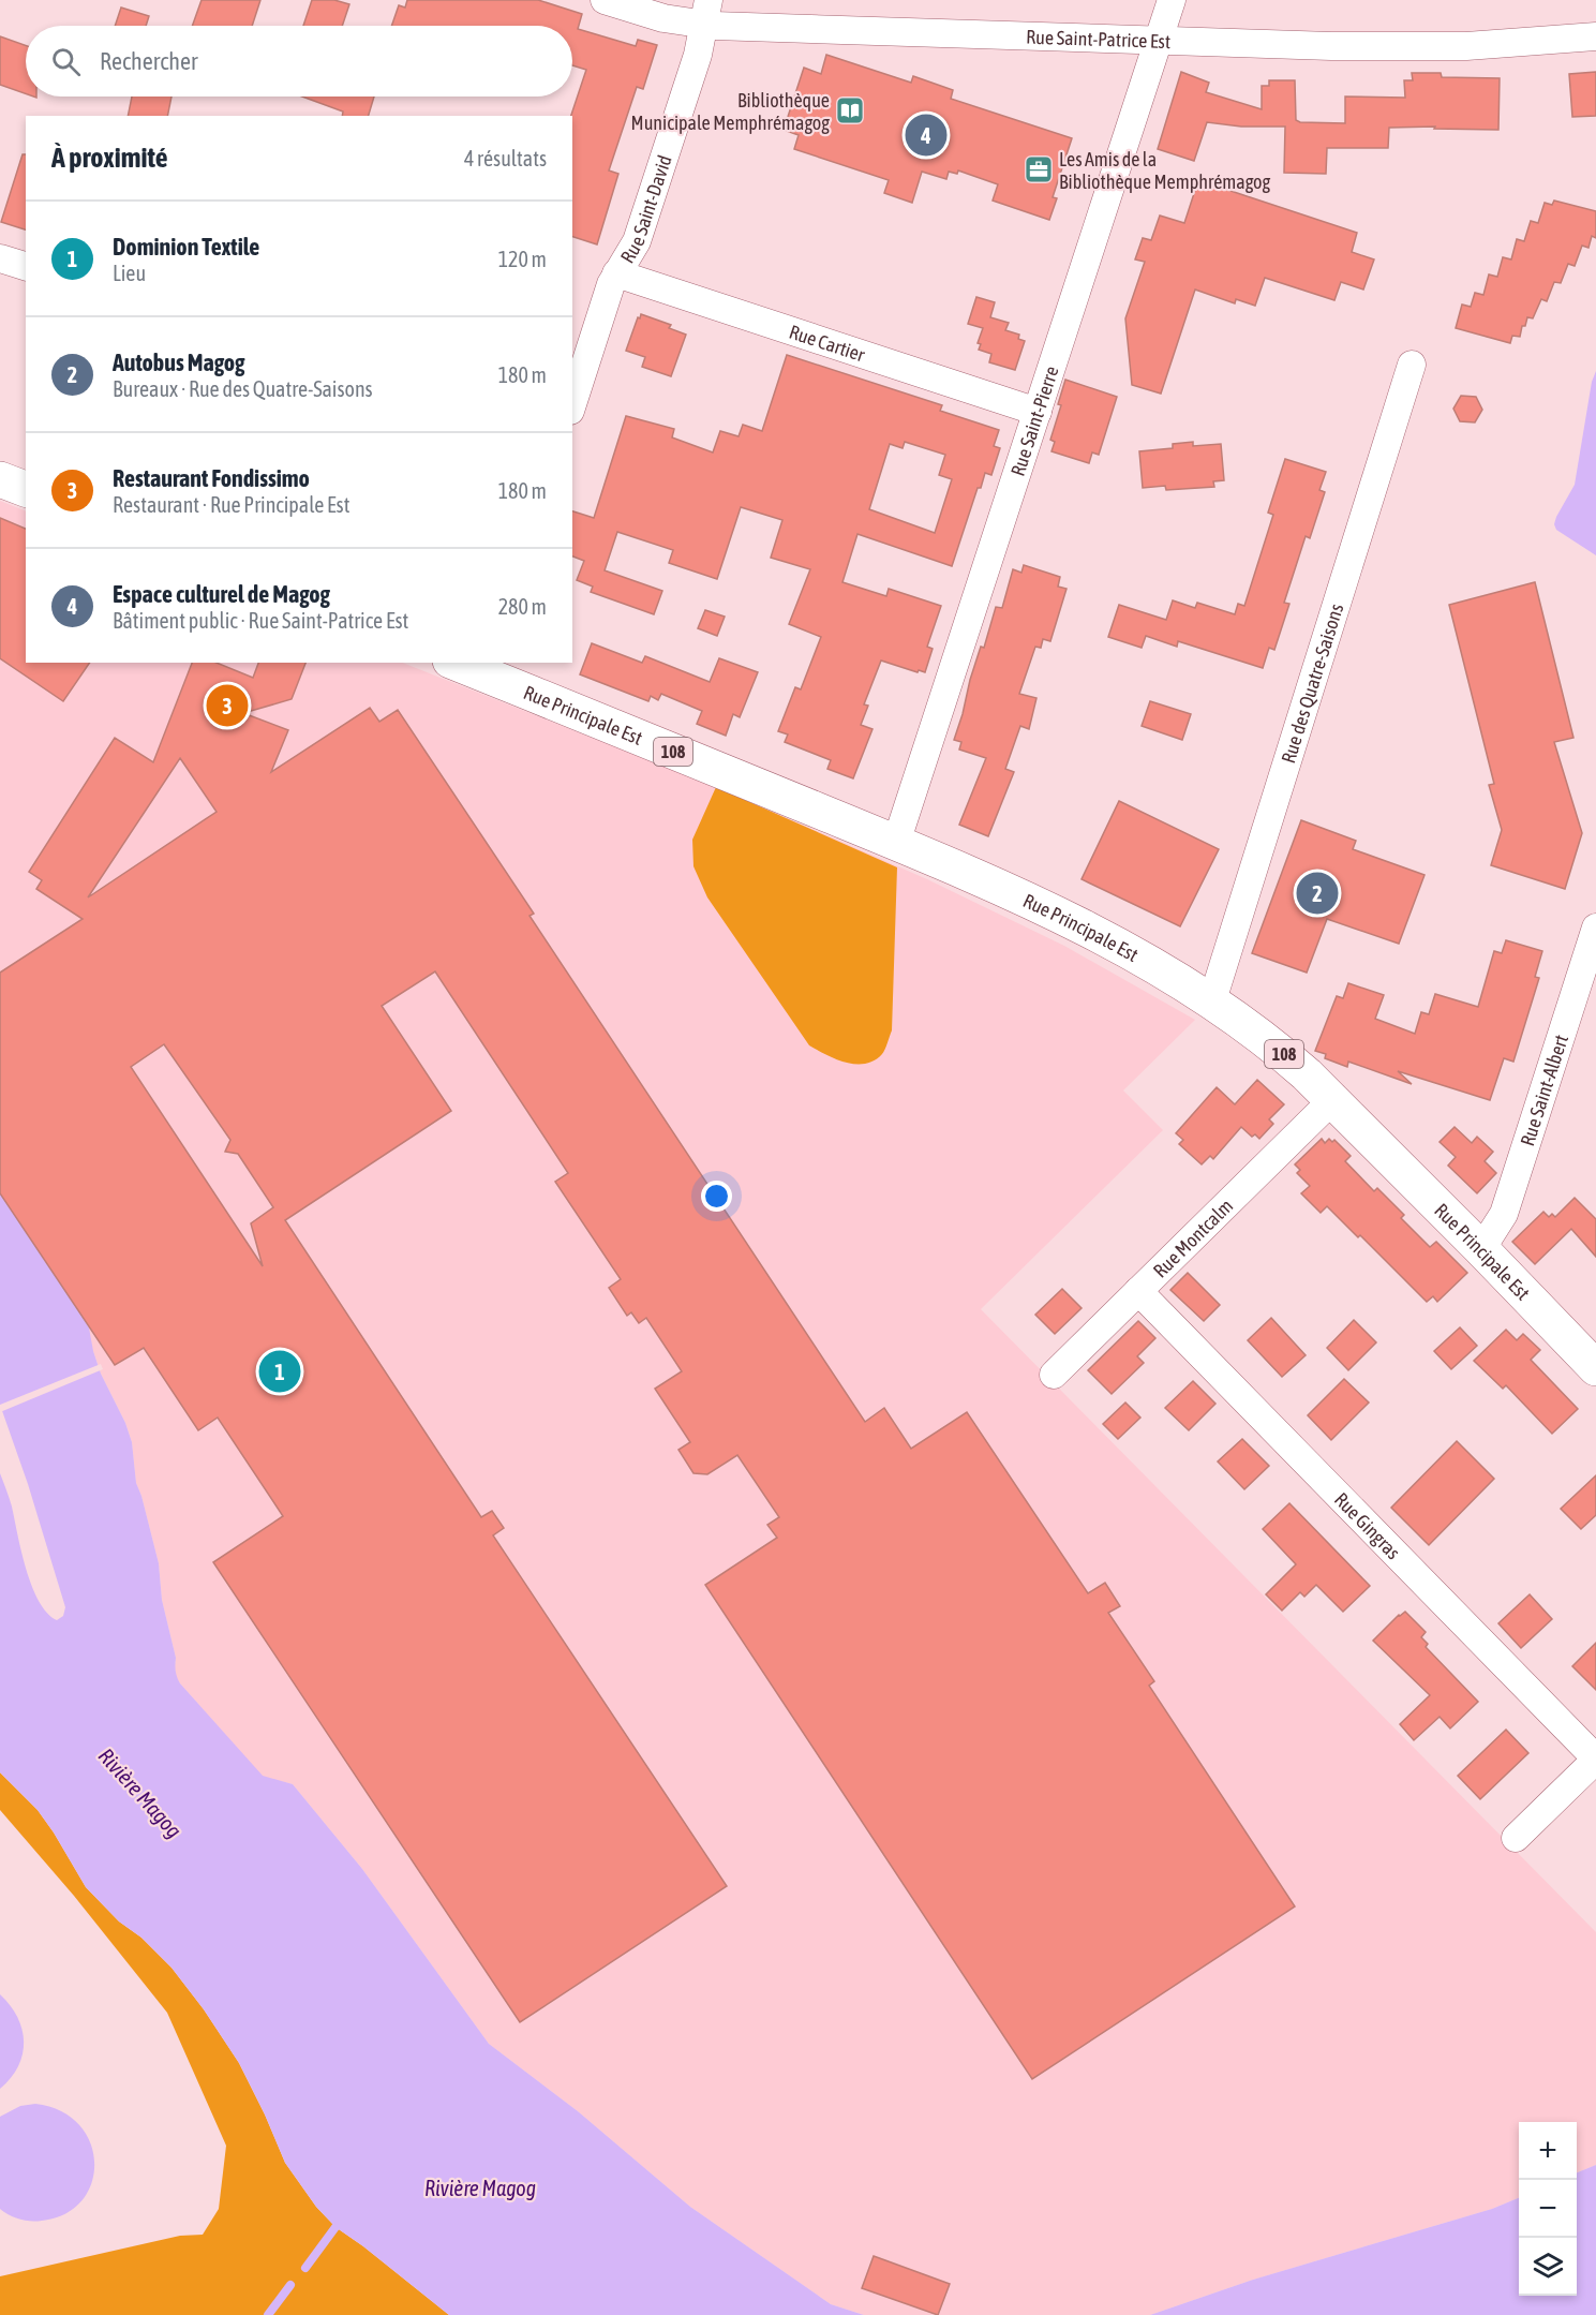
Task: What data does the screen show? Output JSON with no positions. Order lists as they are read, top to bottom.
{
  "streets": {
    "main road": ["Rue Principale Est", "108"],
    "street": [
      "Rue Saint-Patrice Est",
      "Rue Saint-David",
      "Rue Cartier",
      "Rue Saint-Pierre",
      "Rue des Quatre-Saisons",
      "Rue Saint-Albert",
      "Rue Montcalm",
      "Rue Gingras"
    ]
  },
  "crossings": [
    ["Rue Saint-Patrice Est", "Rue Saint-David"],
    ["Rue Saint-Patrice Est", "Rue Saint-Pierre"],
    ["Rue Saint-David", "Rue Cartier"],
    ["Rue Cartier", "Rue Saint-Pierre"],
    ["Rue Saint-Pierre", "Rue Principale Est"],
    ["Rue des Quatre-Saisons", "Rue Principale Est"],
    ["Rue Principale Est", "Rue Saint-Albert"],
    ["Rue Principale Est", "Rue Montcalm"],
    ["Rue Montcalm", "Rue Gingras"]
  ],
  "water": ["Rivière Magog"],
  "places": {
    "library": ["Bibliothèque Municipale Memphrémagog"],
    "office": ["Les Amis de la Bibliothèque Memphrémagog"]
  },
  "page": {
    "search": "Rechercher",
    "pins": [
      "4",
      "3",
      "2",
      "1"
    ],
    "heading": ["À proximité", "4 résultats"],
    "list": [
      {
        "mark": "1",
        "name": "Dominion Textile",
        "note": "Lieu",
        "value": "120 m"
      },
      {
        "mark": "2",
        "name": "Autobus Magog",
        "note": "Bureaux · Rue des Quatre-Saisons",
        "value": "180 m"
      },
      {
        "mark": "3",
        "name": "Restaurant Fondissimo",
        "note": "Restaurant · Rue Principale Est",
        "value": "180 m"
      },
      {
        "mark": "4",
        "name": "Espace culturel de Magog",
        "note": "Bâtiment public · Rue Saint-Patrice Est",
        "value": "280 m"
      }
    ],
    "map_buttons": ["+", "−"]
  }
}
